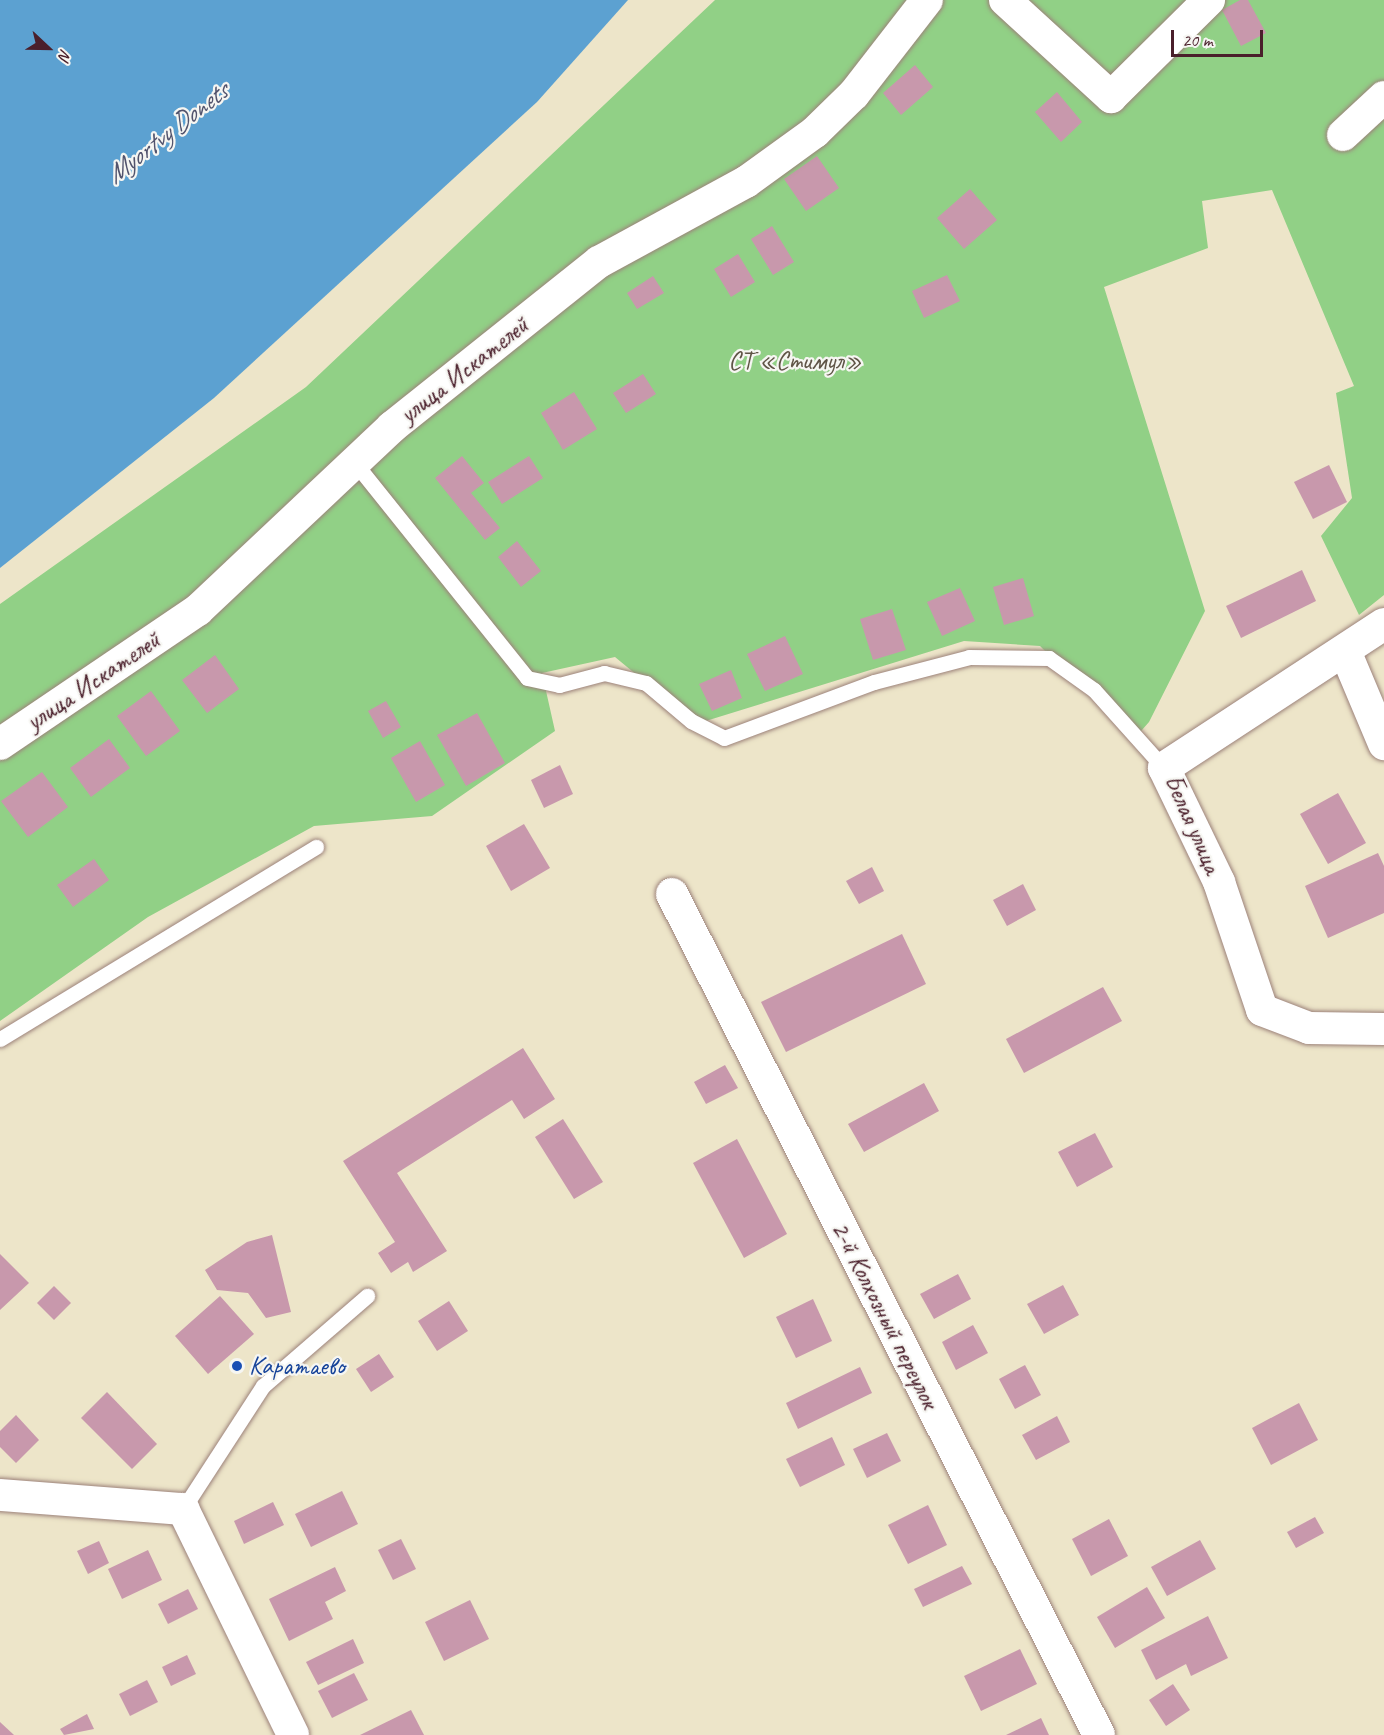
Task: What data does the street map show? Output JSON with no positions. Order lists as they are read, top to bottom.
{
  "streets": {
    "street": ["улица Искателей", "Белая улица", "2-й Колхозный переулок"]
  },
  "water": ["Myortvy Donets"],
  "parks": ["СТ «Стимул»"],
  "places": ["Каратаево"],
  "scale_bar": "20 m",
  "north": "right"
}
